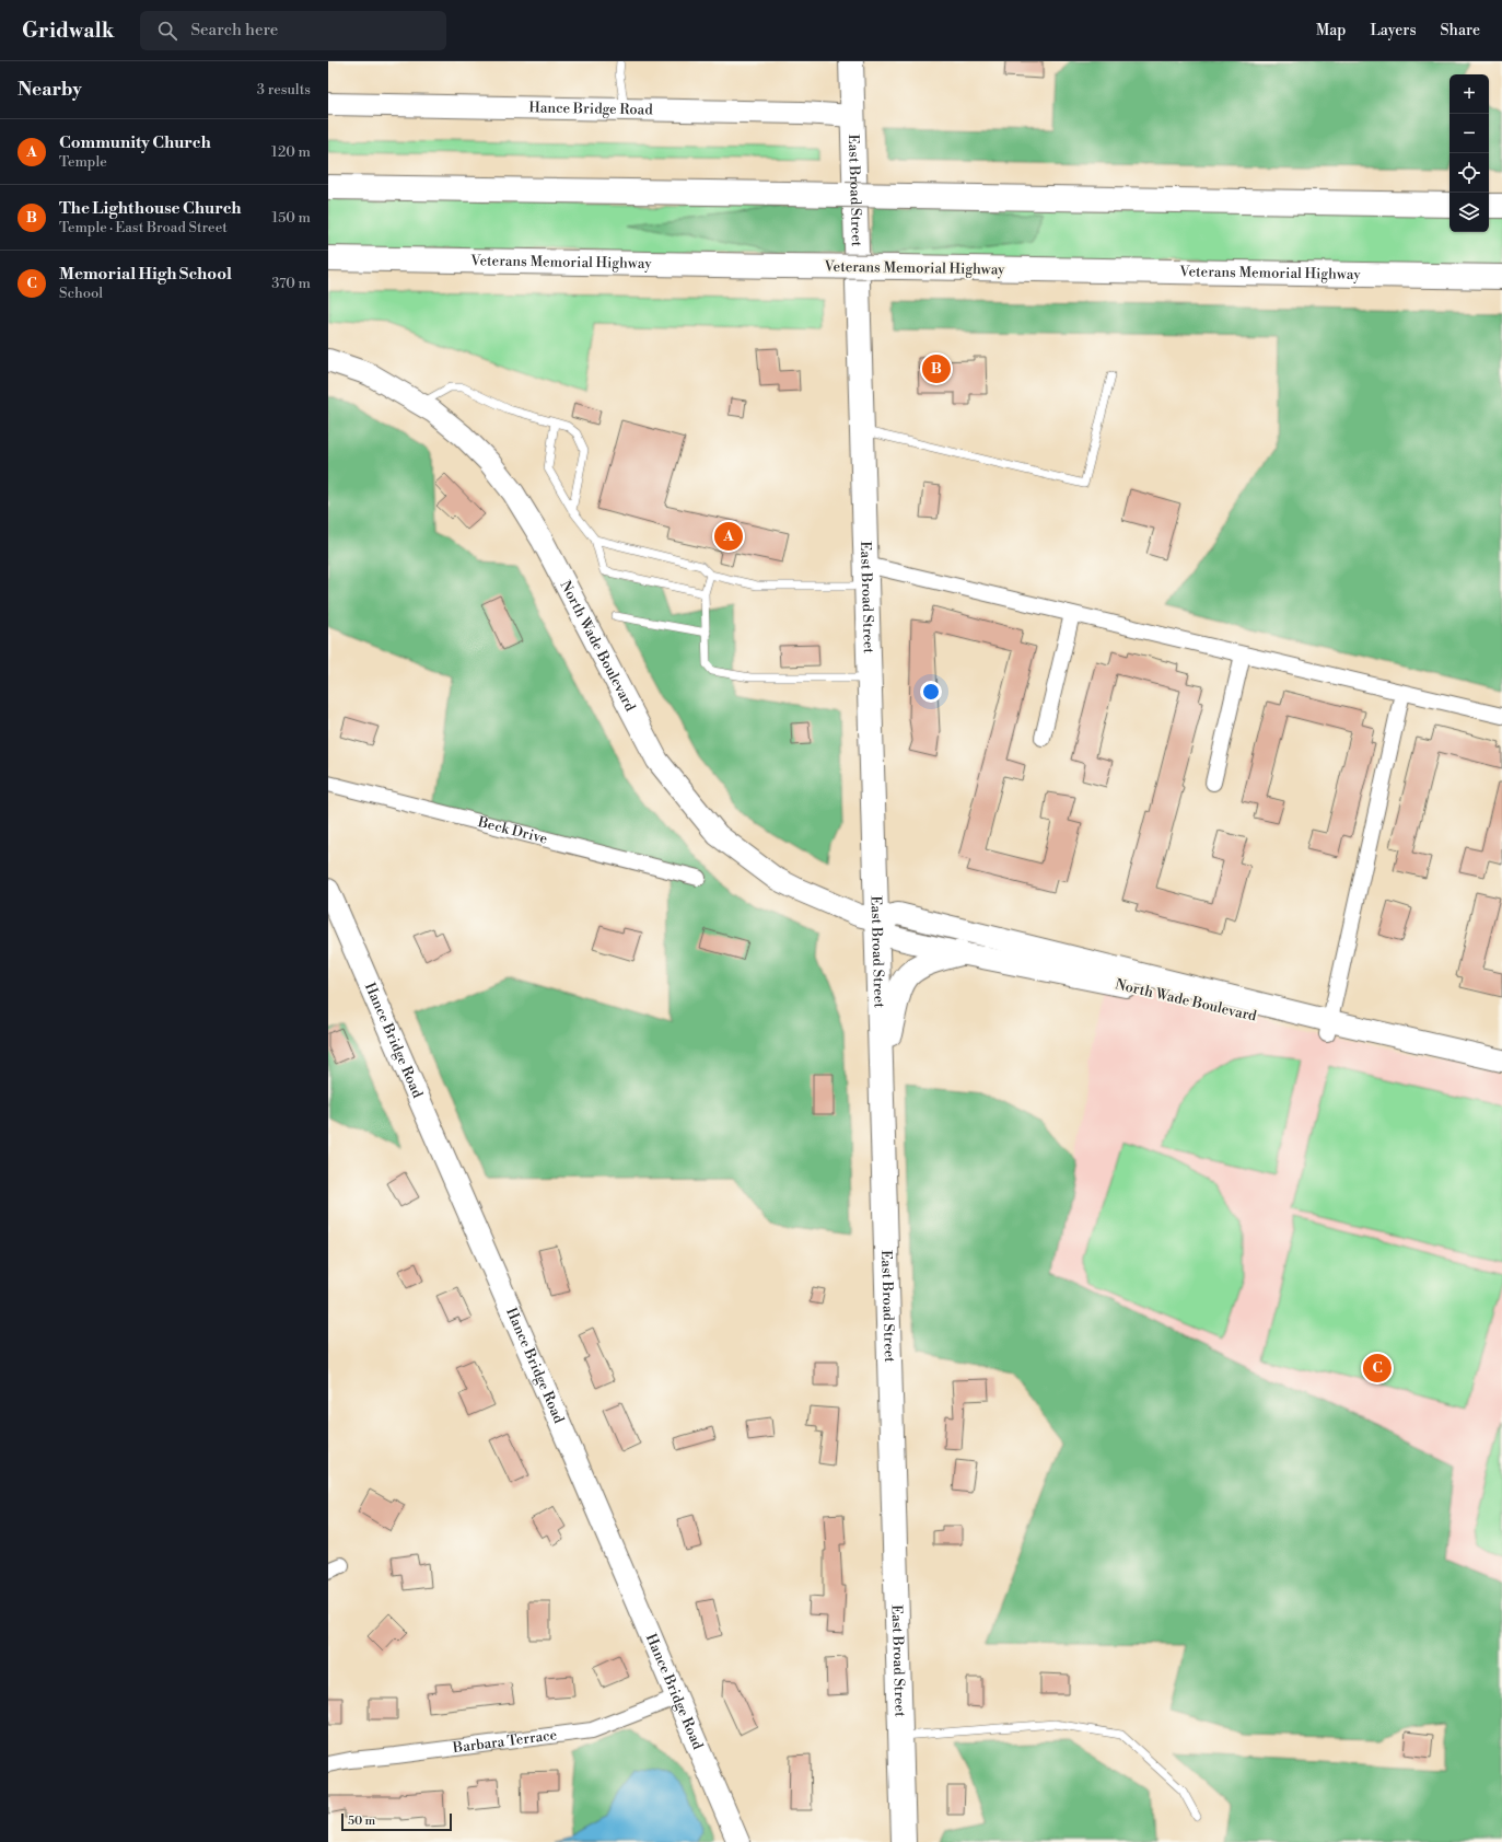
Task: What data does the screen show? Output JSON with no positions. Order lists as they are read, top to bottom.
{
  "streets": {
    "main road": [
      "Hance Bridge Road",
      "East Broad Street",
      "Veterans Memorial Highway",
      "North Wade Boulevard"
    ],
    "street": ["Beck Drive", "Barbara Terrace"]
  },
  "crossings": [
    ["Hance Bridge Road", "East Broad Street"],
    ["Hance Bridge Road", "Barbara Terrace"],
    ["East Broad Street", "North Wade Boulevard"]
  ],
  "scale_bar": "50 m",
  "page": {
    "header": "Gridwalk",
    "search": "Search here",
    "nav": ["Map", "Layers", "Share"],
    "heading": ["Nearby", "3 results"],
    "map_buttons": ["+", "−"],
    "list": [
      {
        "mark": "A",
        "name": "Community Church",
        "note": "Temple",
        "value": "120 m"
      },
      {
        "mark": "B",
        "name": "The Lighthouse Church",
        "note": "Temple · East Broad Street",
        "value": "150 m"
      },
      {
        "mark": "C",
        "name": "Memorial High School",
        "note": "School",
        "value": "370 m"
      }
    ],
    "pins": ["B", "A", "C"],
    "scale": "50 m"
  }
}
